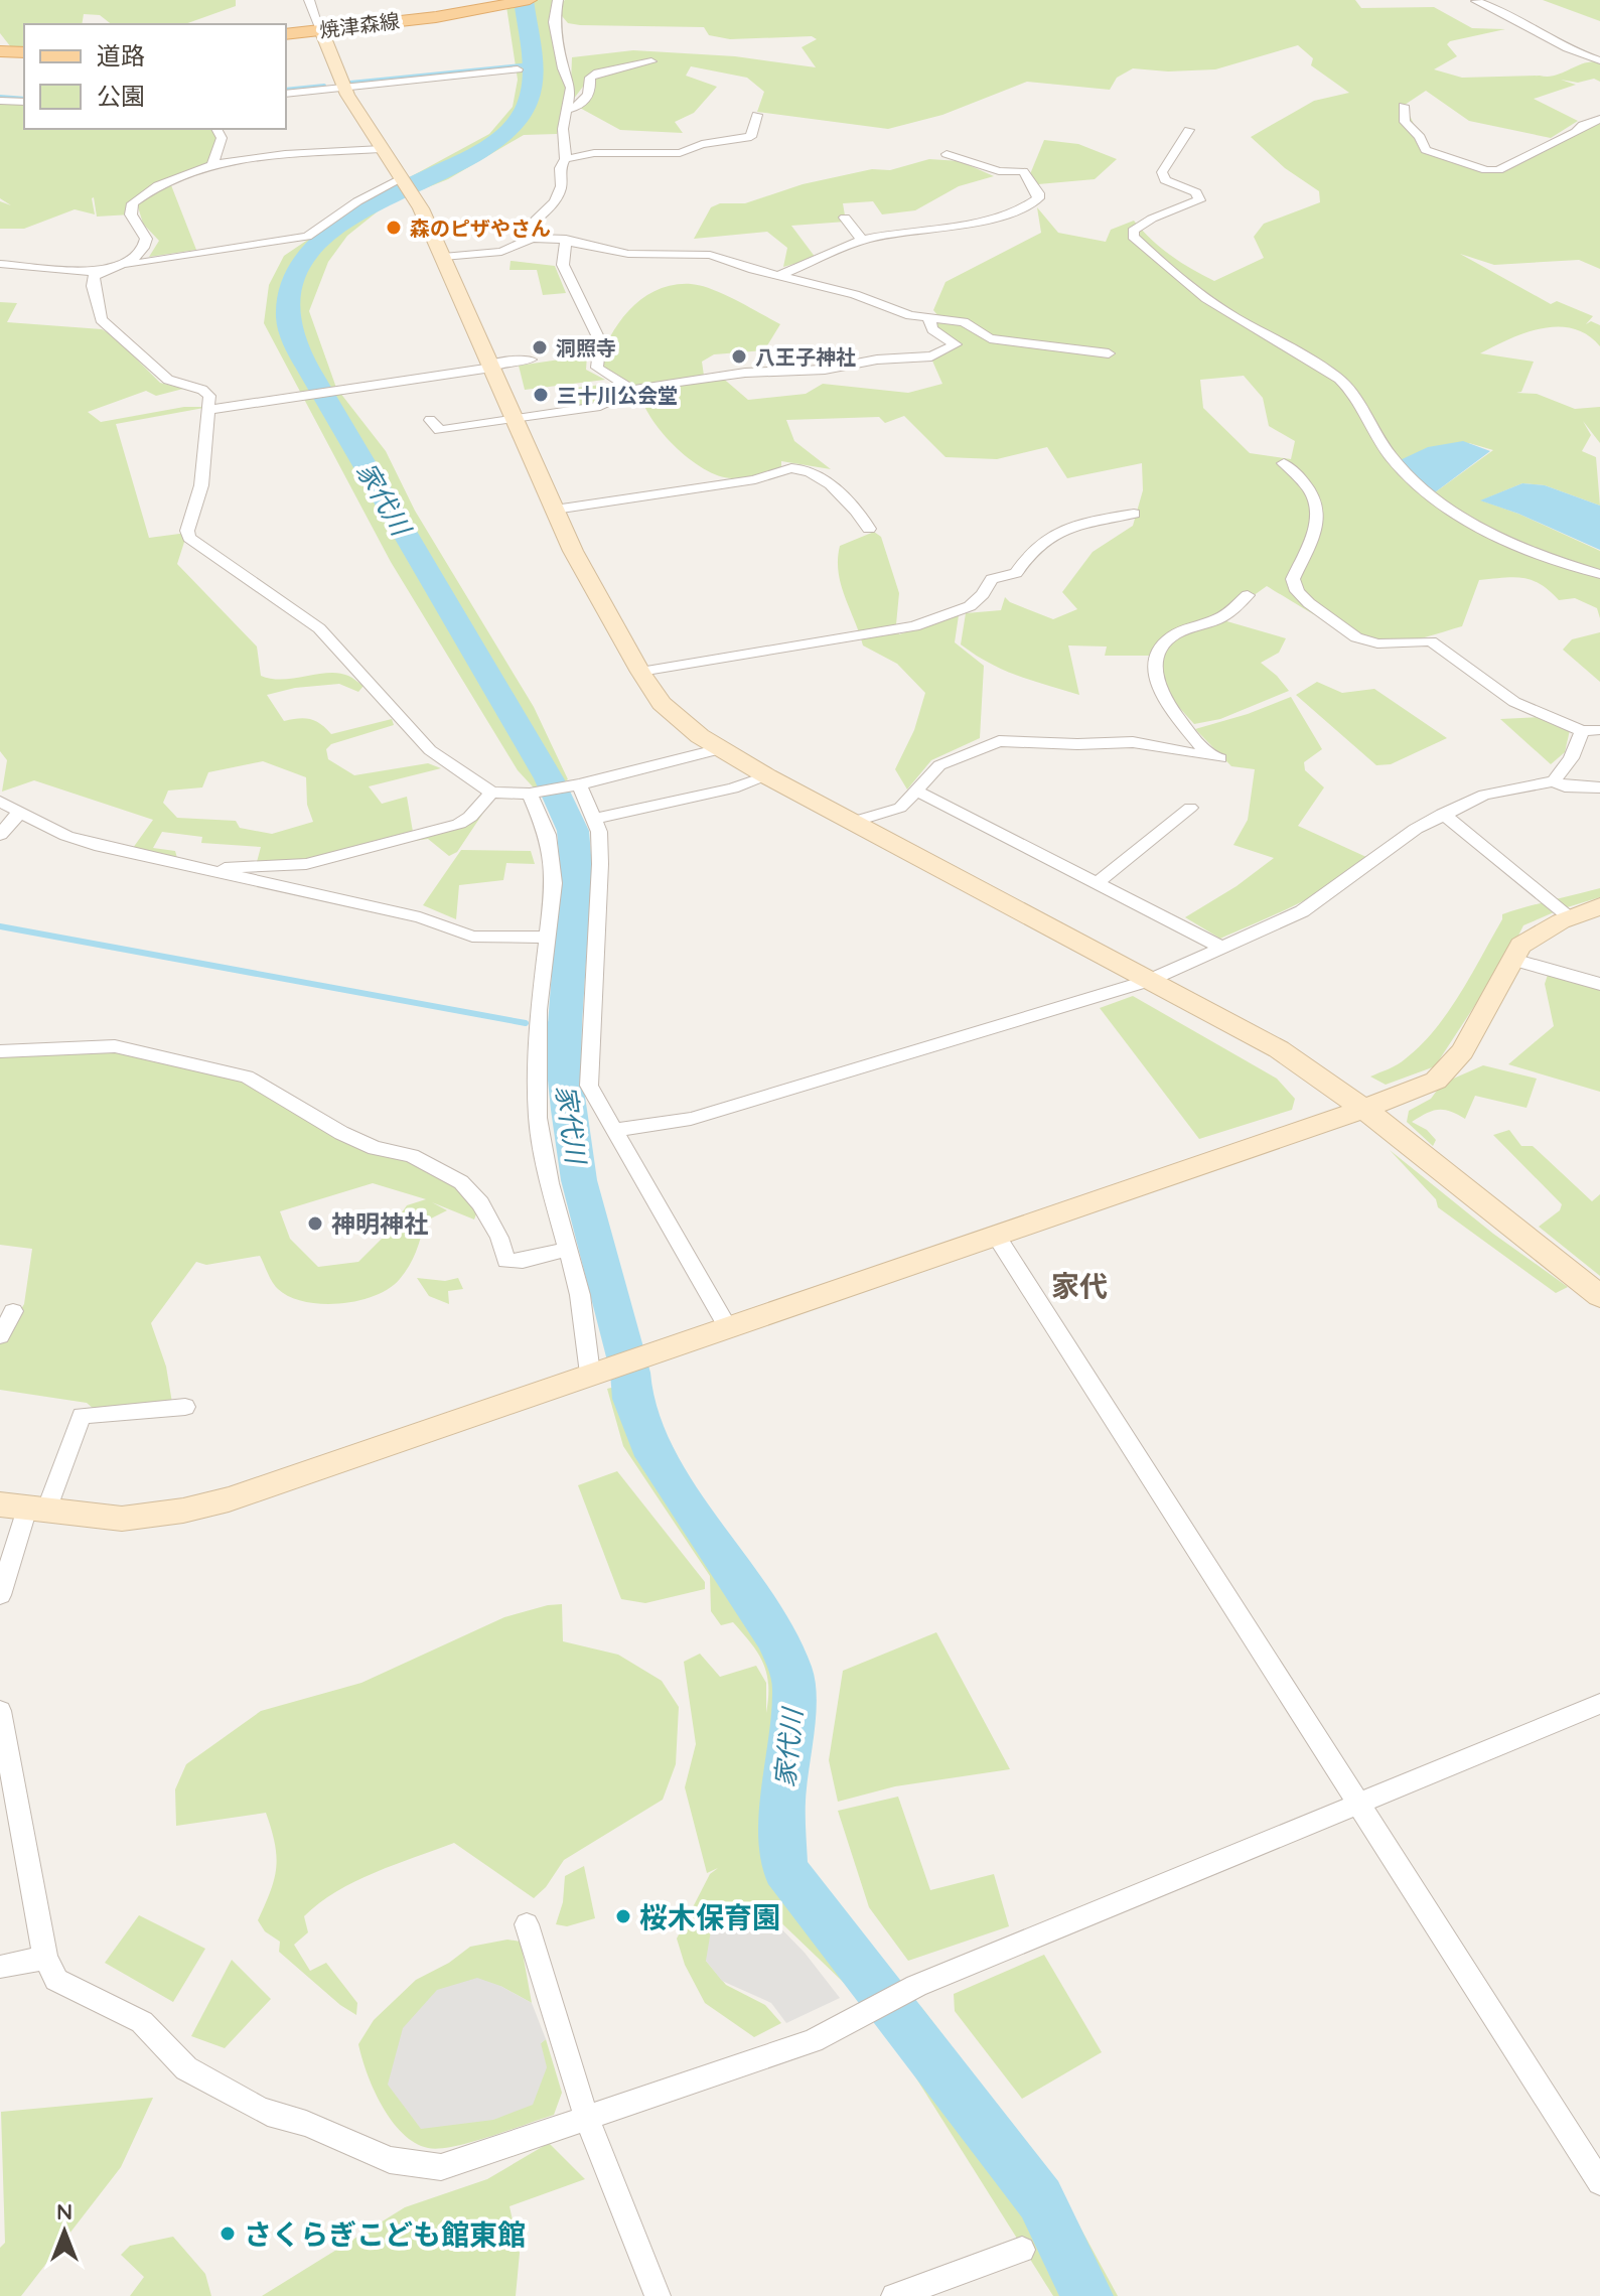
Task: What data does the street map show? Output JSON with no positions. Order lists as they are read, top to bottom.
{
  "streets": {
    "main road": ["焼津森線"]
  },
  "districts": ["家代"],
  "water": ["家代川"],
  "places": [
    "森のピザやさん",
    "洞照寺",
    "八王子神社",
    "三十川公会堂",
    "神明神社",
    "桜木保育園",
    "さくらぎこども館東館"
  ],
  "legend": ["道路", "公園"],
  "north": "top"
}
